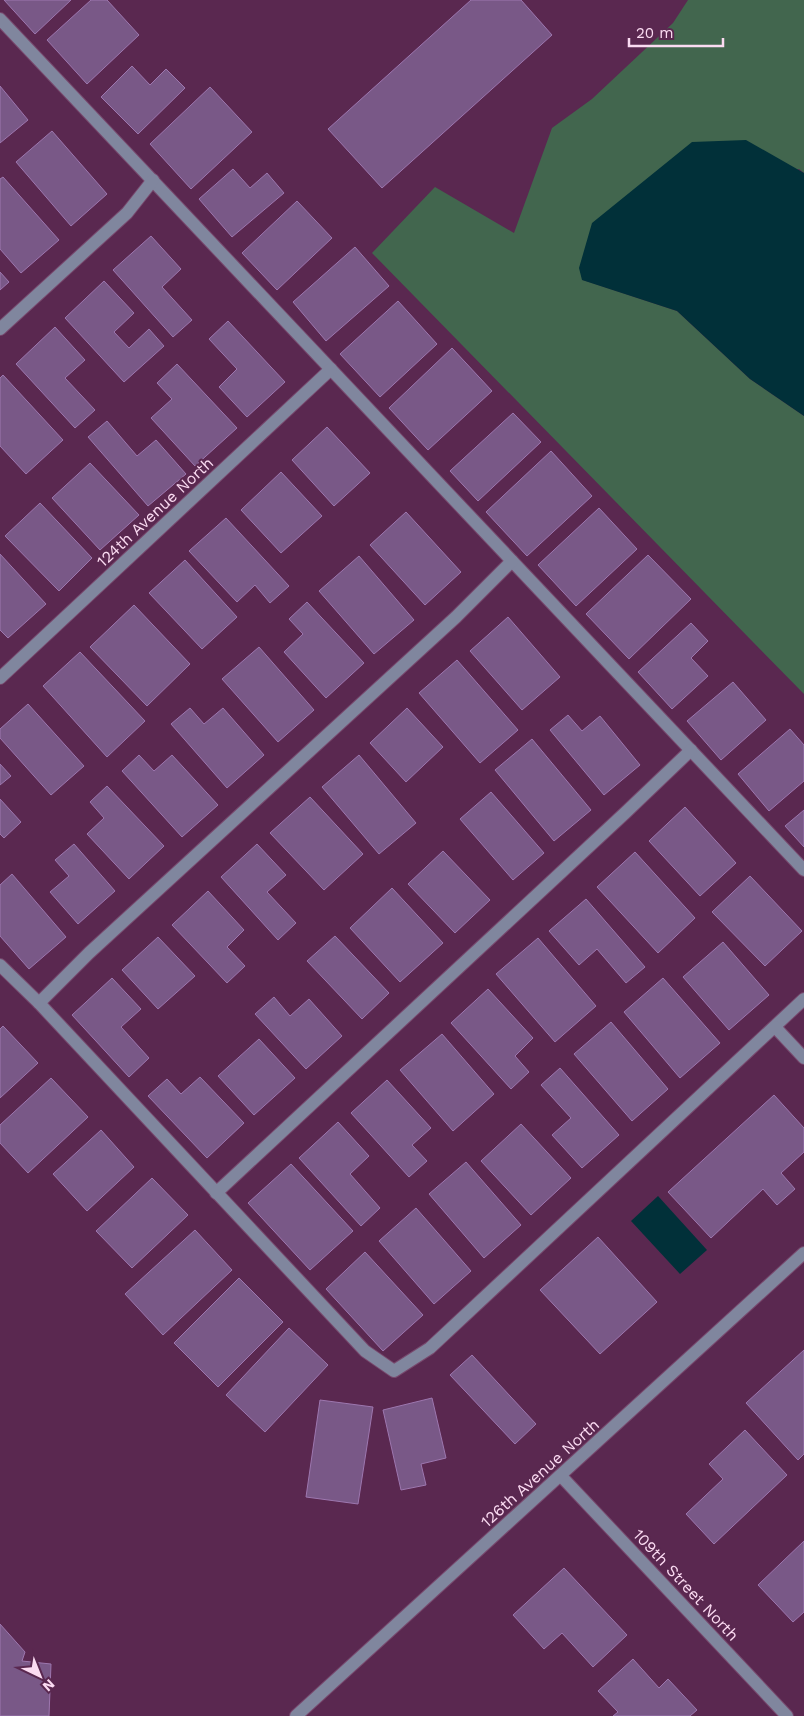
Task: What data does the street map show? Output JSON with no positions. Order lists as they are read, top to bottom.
{
  "streets": {
    "street": ["124th Avenue North", "126th Avenue North", "109th Street North"]
  },
  "crossings": [
    ["126th Avenue North", "109th Street North"]
  ],
  "scale_bar": "20 m",
  "north": "bottom right"
}
